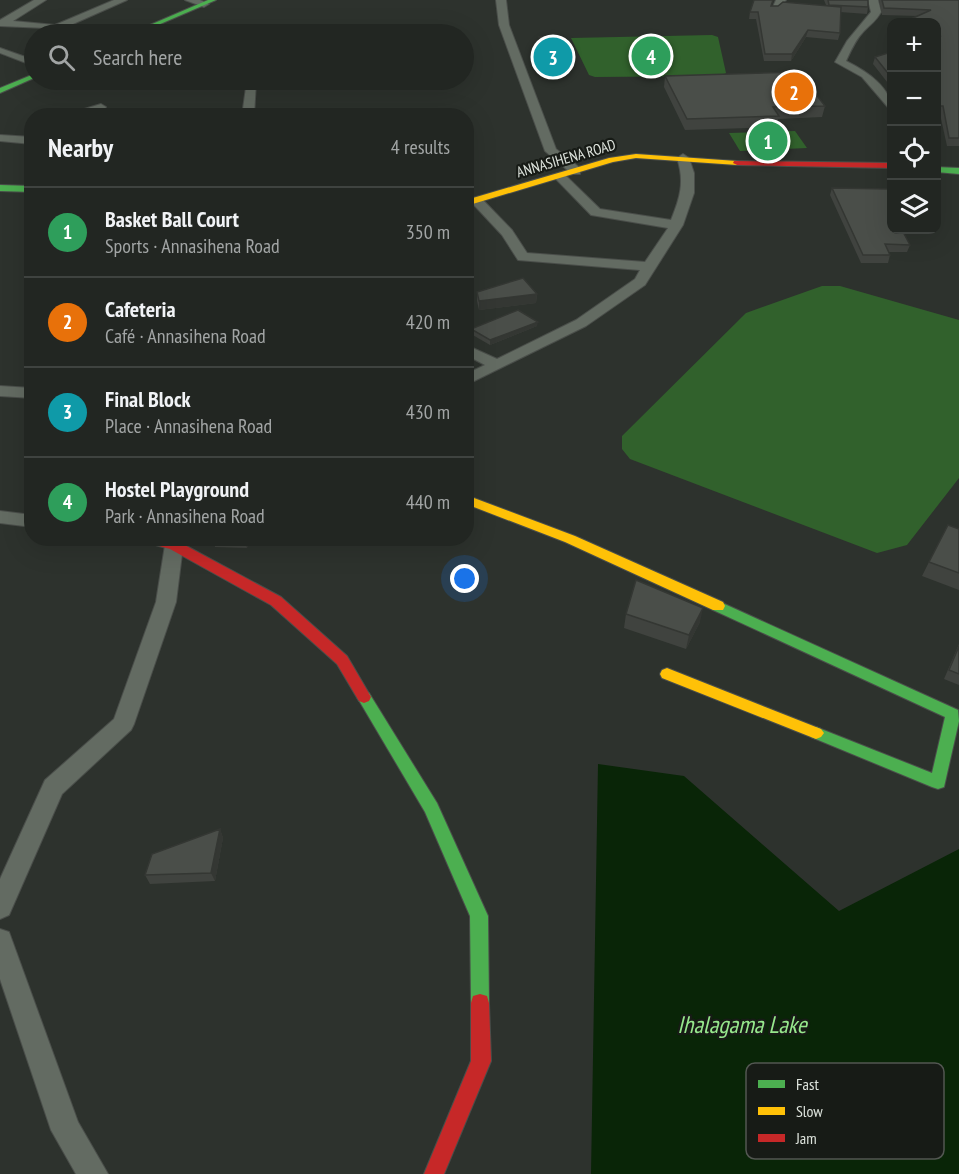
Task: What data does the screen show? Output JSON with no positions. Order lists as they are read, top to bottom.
{
  "streets": {
    "street": ["ANNASIHENA ROAD"]
  },
  "water": ["Ihalagama Lake"],
  "legend": ["Fast", "Slow", "Jam"],
  "page": {
    "map_buttons": ["+", "−"],
    "search": "Search here",
    "pins": [
      "4",
      "3",
      "2",
      "1"
    ],
    "heading": ["Nearby", "4 results"],
    "list": [
      {
        "mark": "1",
        "name": "Basket Ball Court",
        "note": "Sports · Annasihena Road",
        "value": "350 m"
      },
      {
        "mark": "2",
        "name": "Cafeteria",
        "note": "Café · Annasihena Road",
        "value": "420 m"
      },
      {
        "mark": "3",
        "name": "Final Block",
        "note": "Place · Annasihena Road",
        "value": "430 m"
      },
      {
        "mark": "4",
        "name": "Hostel Playground",
        "note": "Park · Annasihena Road",
        "value": "440 m"
      }
    ]
  }
}
